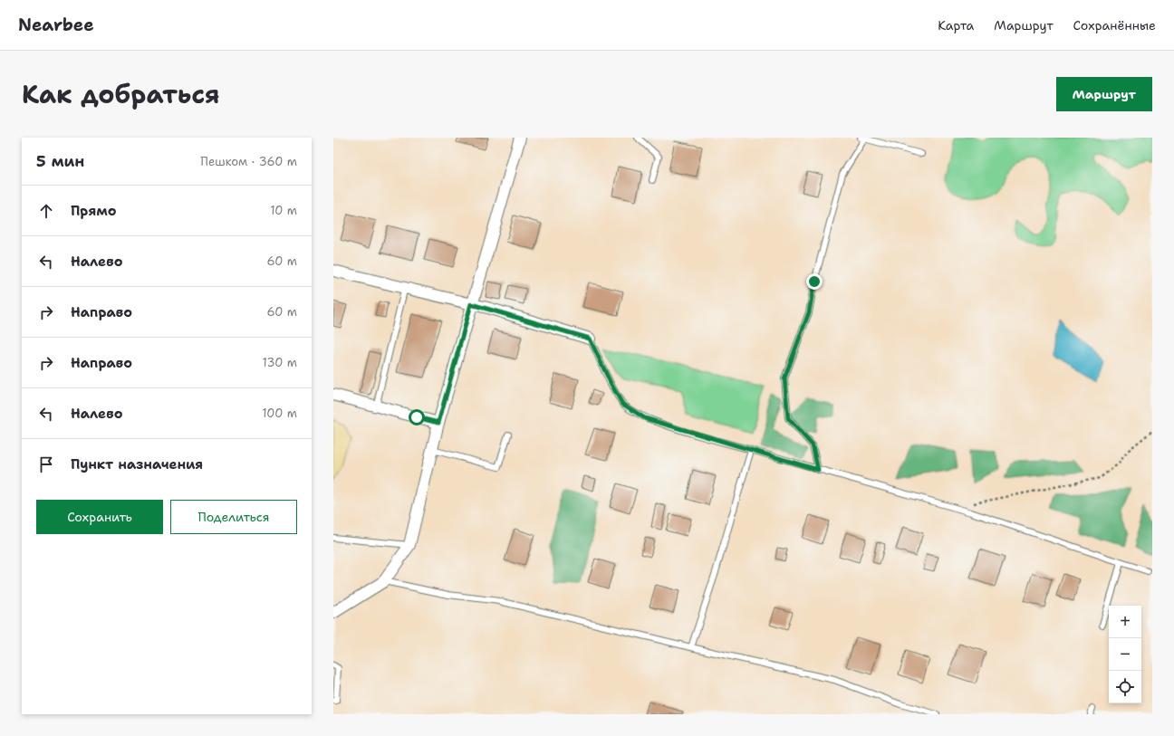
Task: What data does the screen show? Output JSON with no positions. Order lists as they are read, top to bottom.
{
  "page": {
    "header": "Nearbee",
    "nav": ["Карта", "Маршрут", "Сохранённые"],
    "title": "Как добраться",
    "buttons": [
      "Маршрут",
      ["Сохранить", "Поделиться"]
    ],
    "heading": ["5 мин", "Пешком · 360 m"],
    "list": [
      ["Прямо", "10 m"],
      ["Налево", "60 m"],
      ["Направо", "60 m"],
      ["Направо", "130 m"],
      ["Налево", "100 m"],
      "Пункт назначения"
    ],
    "map_buttons": ["+", "−"]
  }
}
